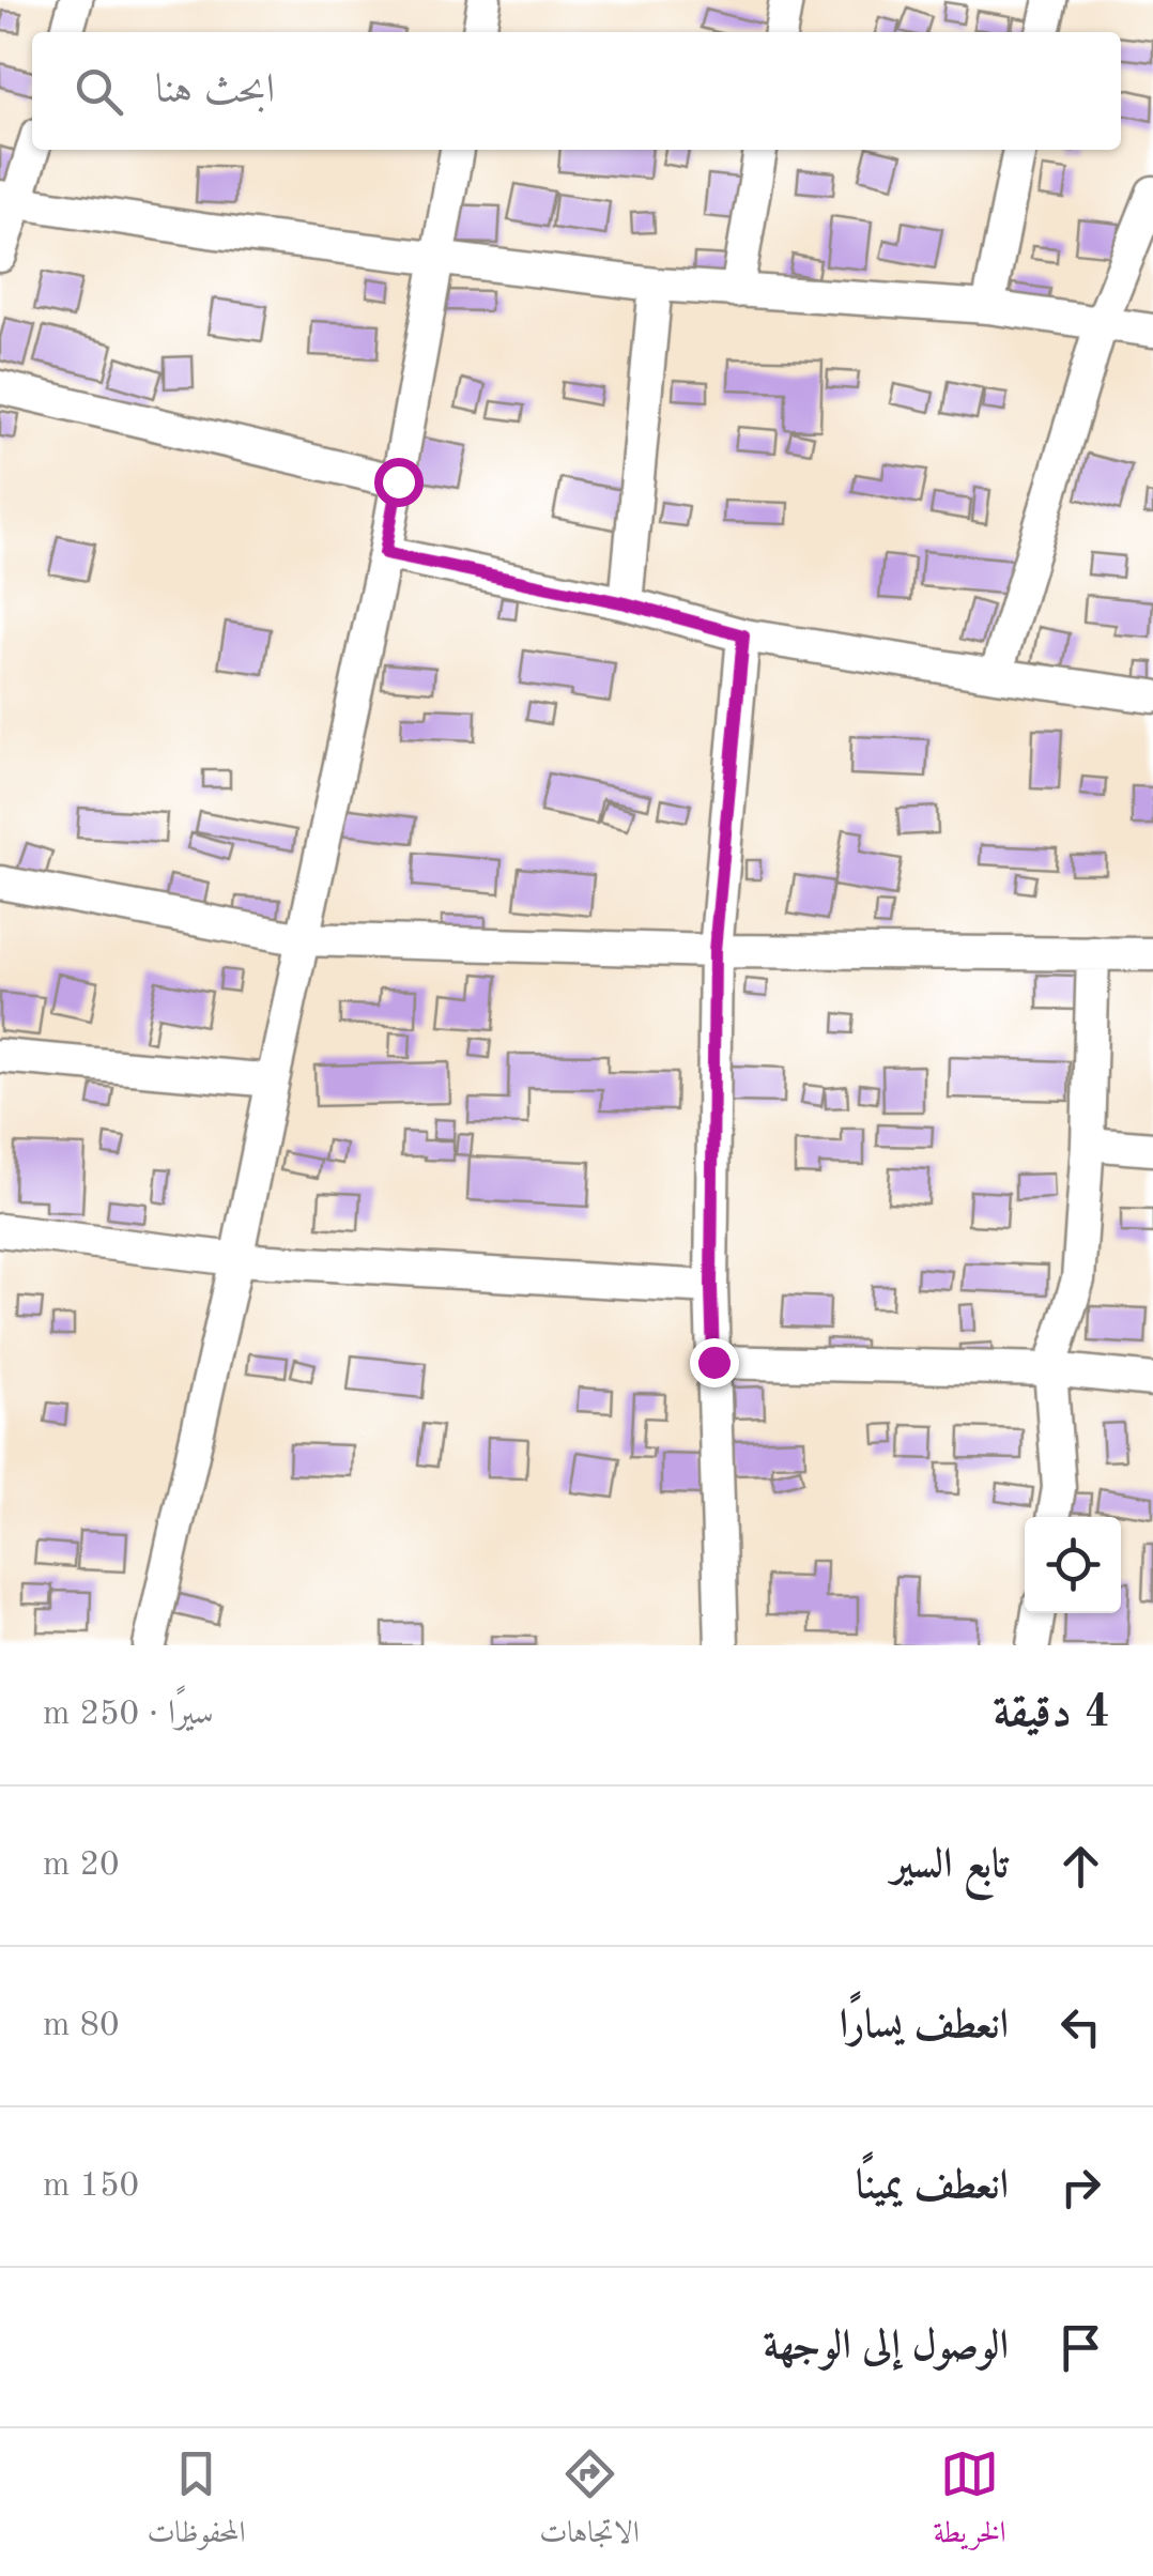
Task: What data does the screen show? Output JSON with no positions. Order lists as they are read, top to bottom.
{
  "page": {
    "search": "ابحث هنا",
    "heading": ["4 دقيقة", "سيرًا · 250 m"],
    "list": [
      ["تابع السير", "20 m"],
      ["انعطف يسارًا", "80 m"],
      ["انعطف يمينًا", "150 m"],
      "الوصول إلى الوجهة"
    ],
    "nav": ["الخريطة", "الاتجاهات", "المحفوظات"]
  }
}
